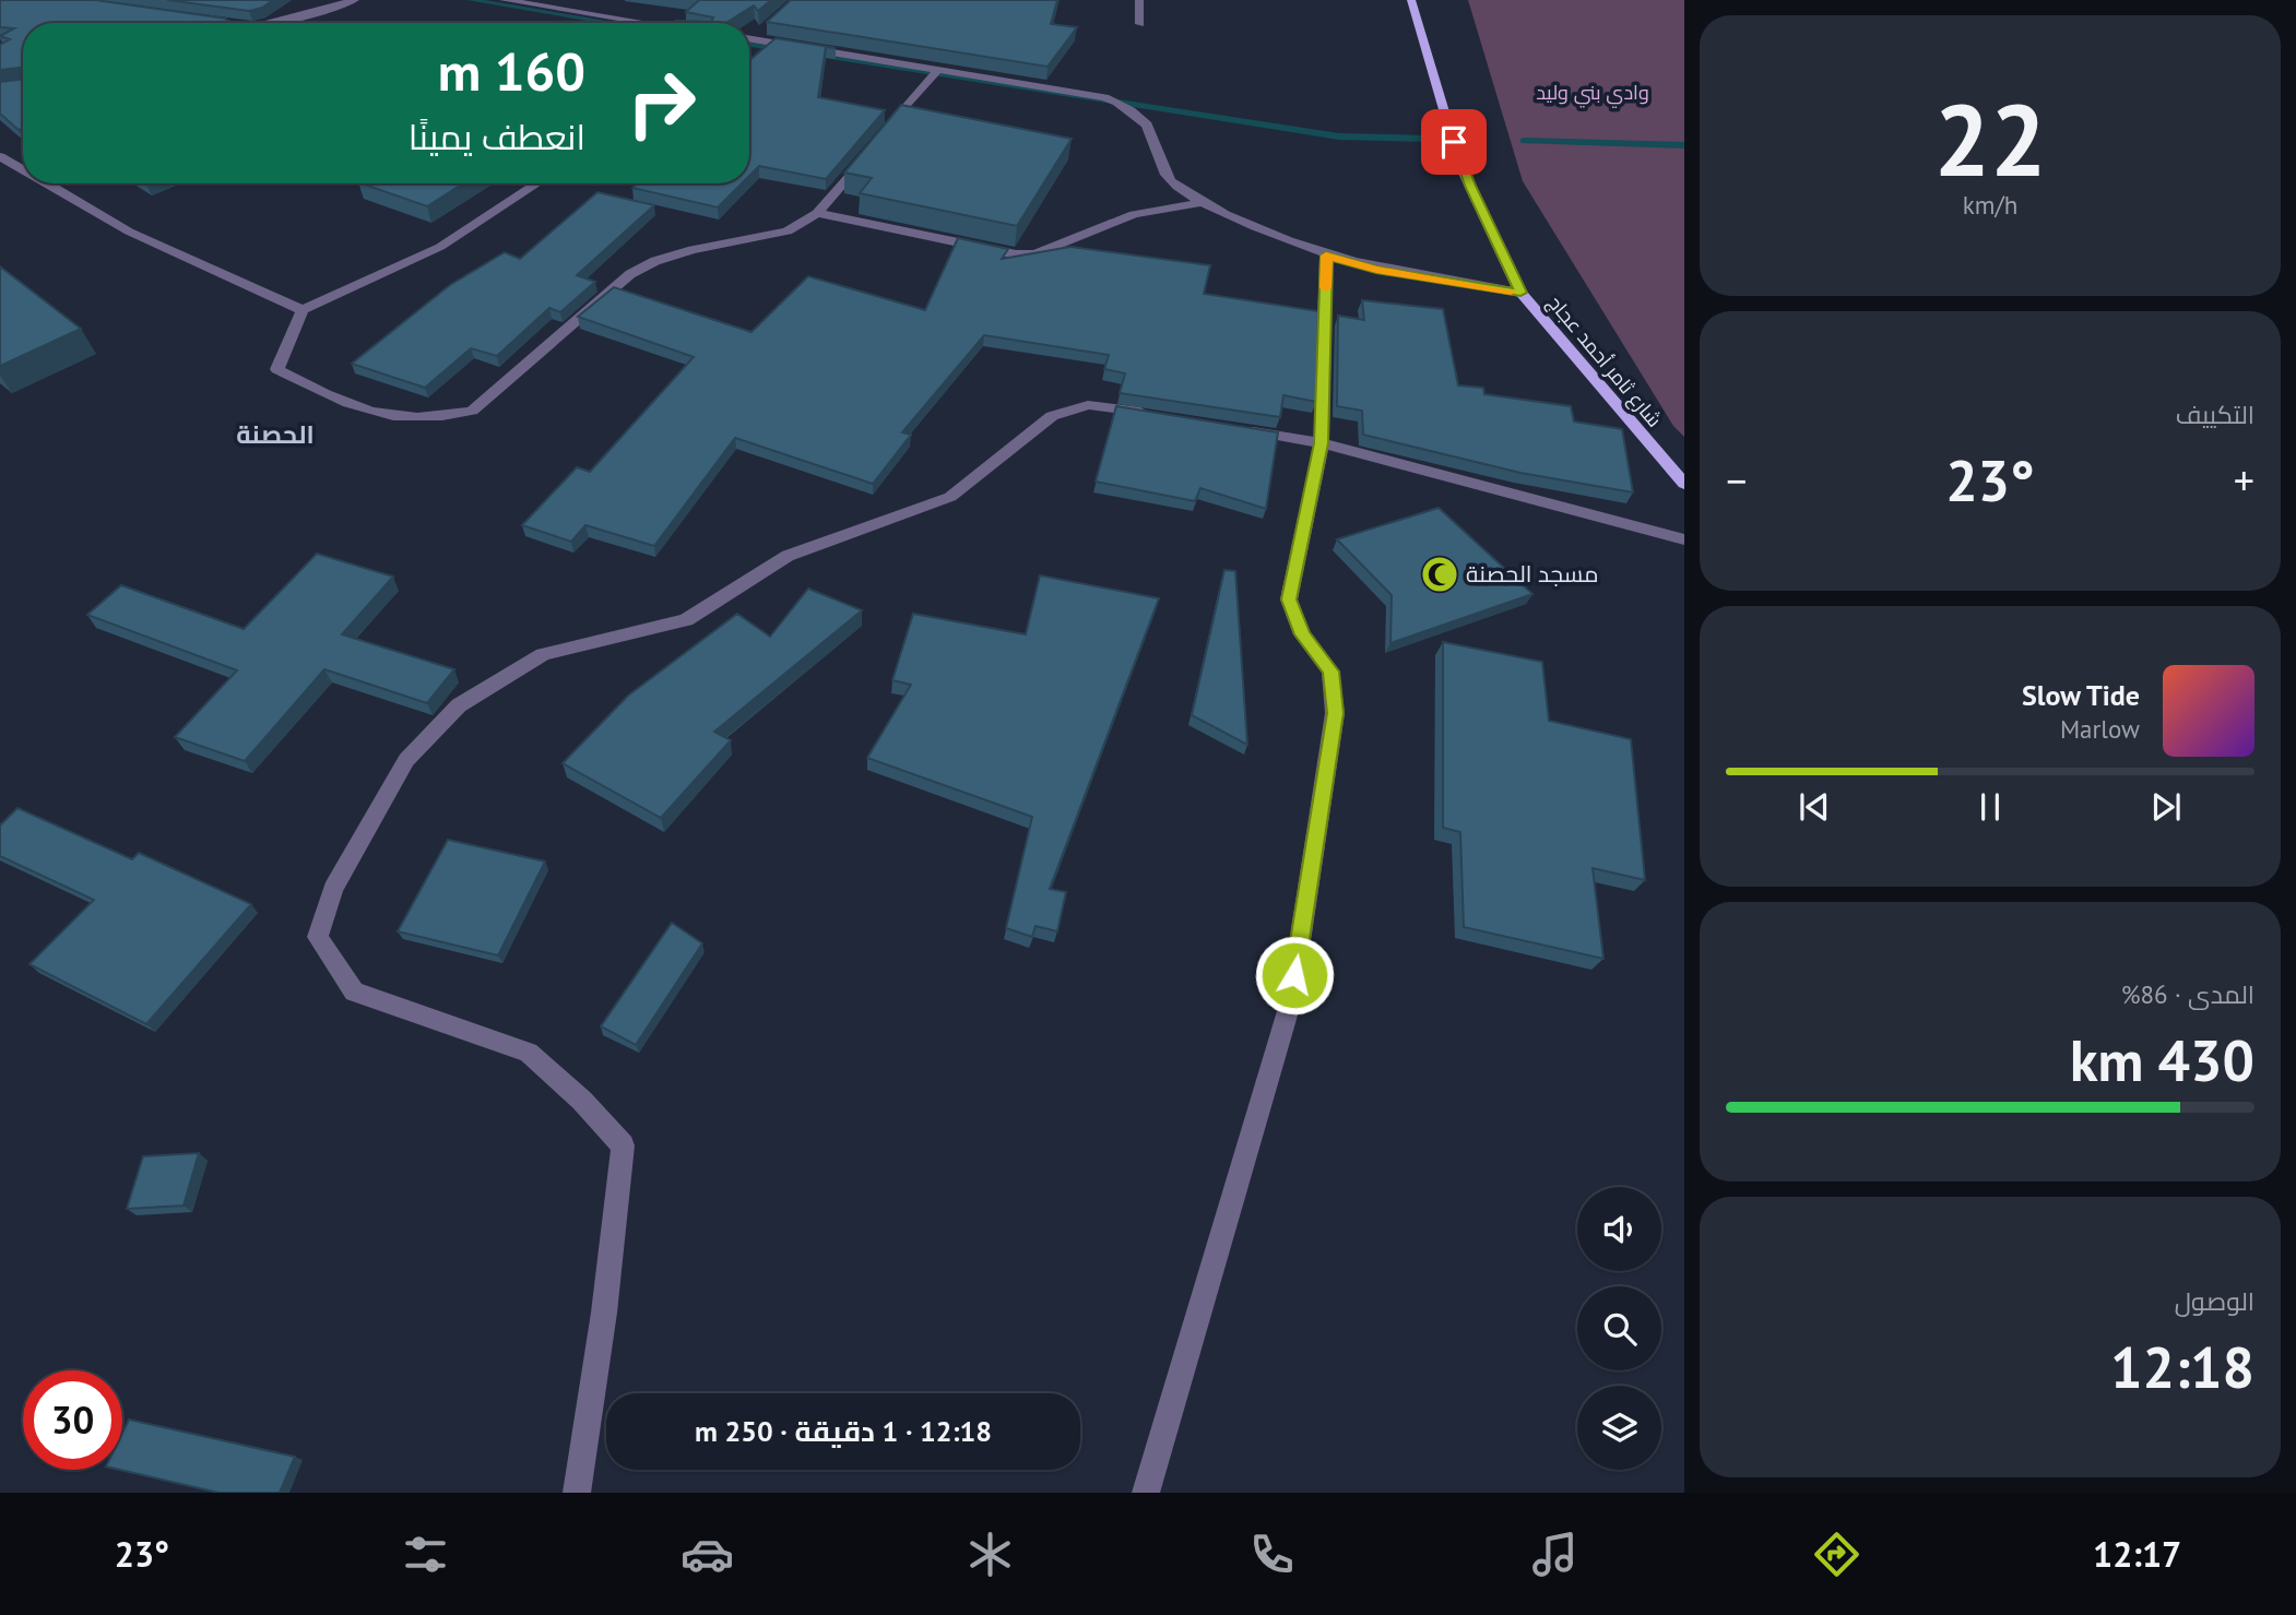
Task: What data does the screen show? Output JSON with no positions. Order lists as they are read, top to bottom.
{
  "streets": {
    "main road": ["شارع ثامر أحمد عجاج"]
  },
  "districts": ["الحصنة"],
  "parks": ["وادي بني وليد"],
  "places": {
    "mosque": ["مسجد الحصنة"]
  },
  "page": {
    "tile": [
      ["22", "km/h"],
      "التكييف",
      ["المدى · 86%", "430 km"],
      ["الوصول", "12:18"]
    ],
    "turn": ["160 m", "انعطف يمينًا"],
    "heat": ["−", "23°", "+"],
    "song": ["Slow Tide", "Marlow"],
    "limit": "30",
    "trip": "12:18 · 1 دقيقة · 250 m",
    "tabs": ["12:17", "23°"]
  }
}
